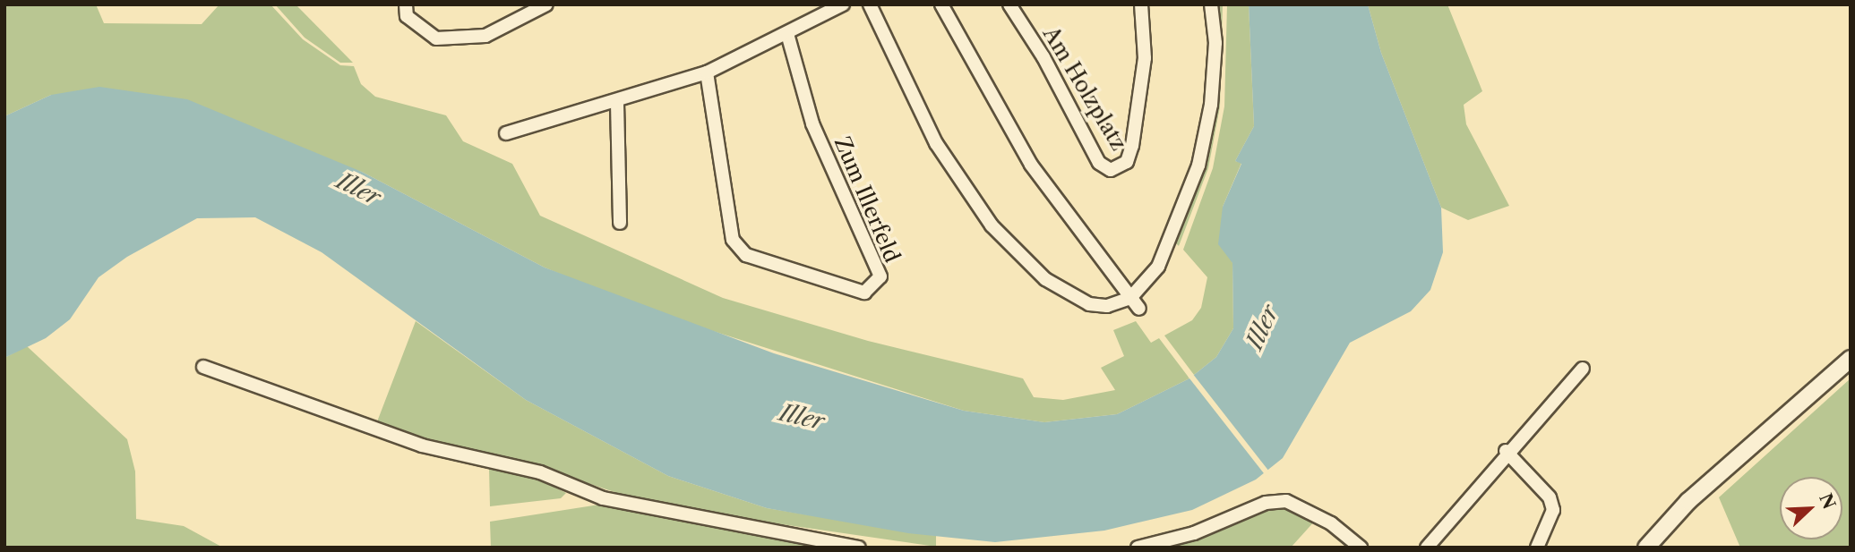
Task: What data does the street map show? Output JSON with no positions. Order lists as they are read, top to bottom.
{
  "streets": {
    "street": ["Am Holzplatz", "Zum Illerfeld"]
  },
  "water": ["Iller"],
  "north": "top right"
}
